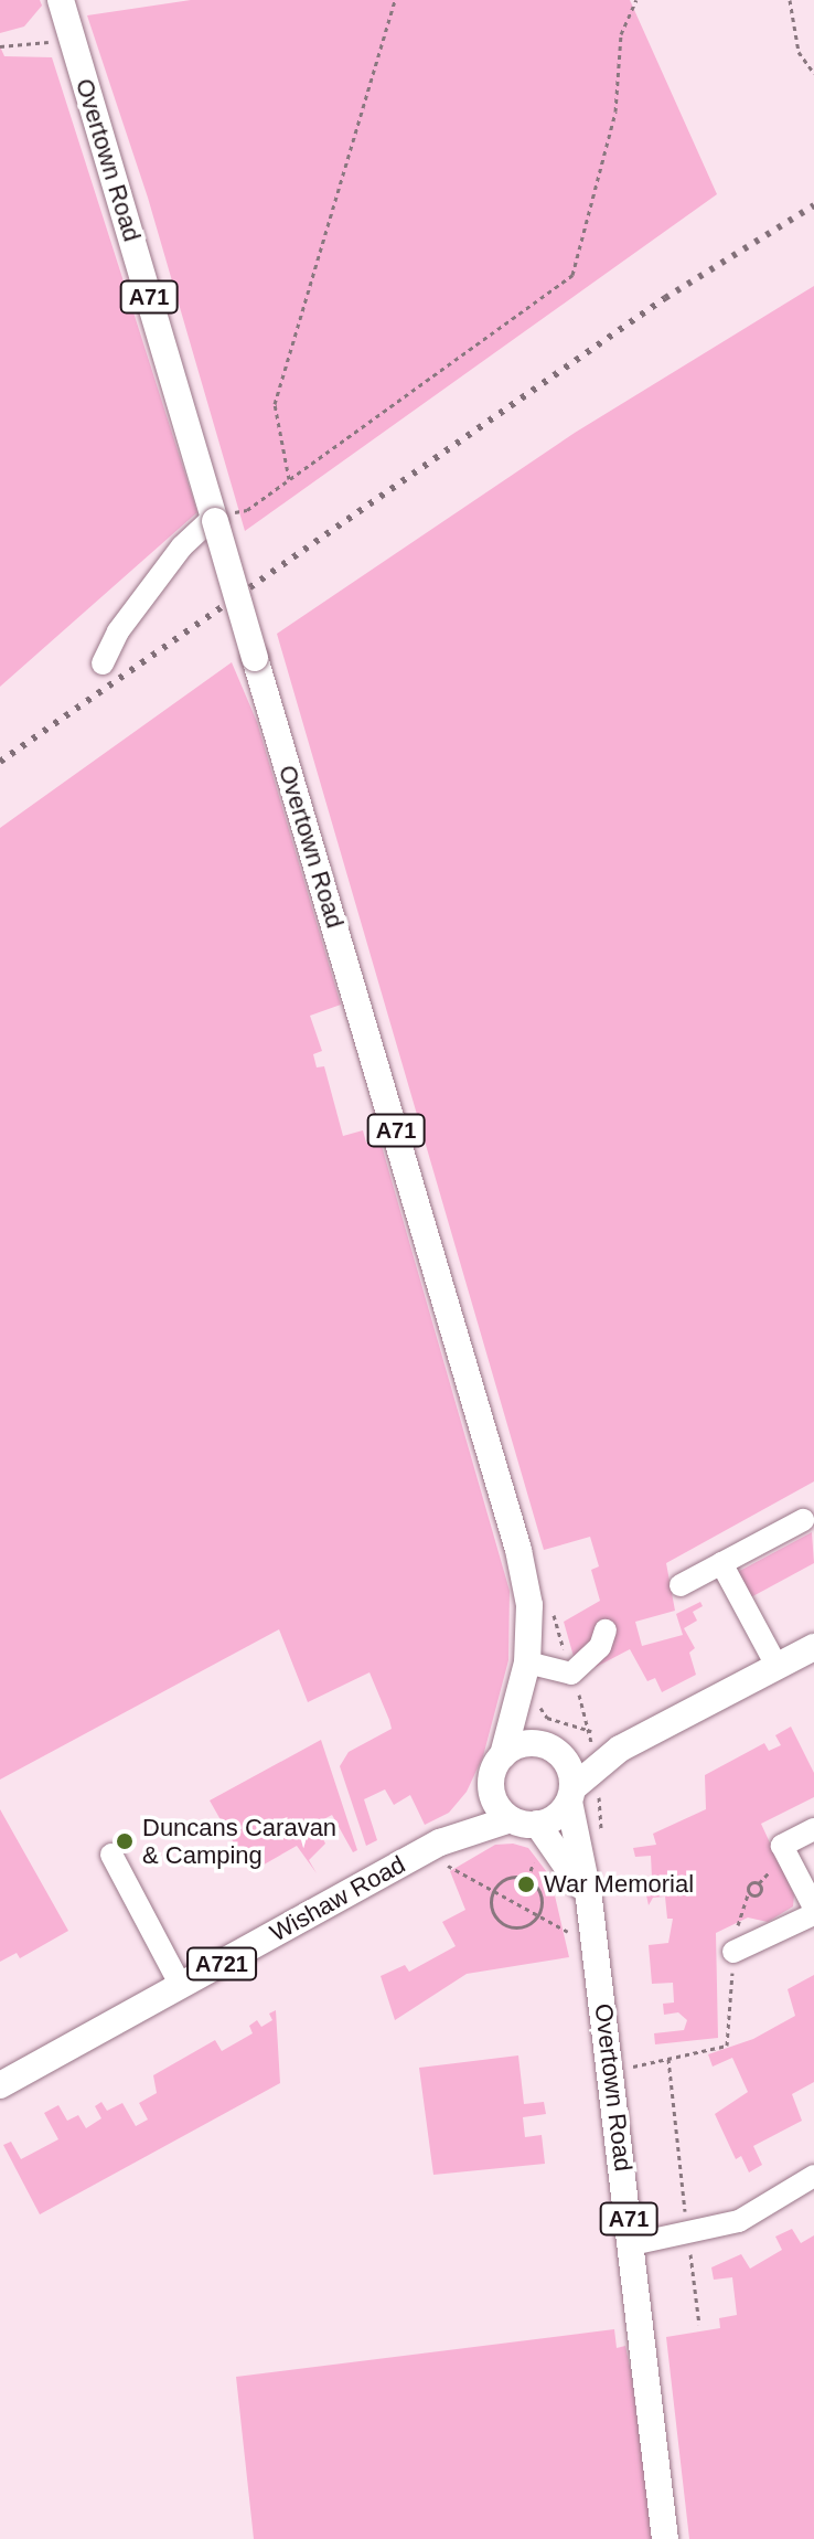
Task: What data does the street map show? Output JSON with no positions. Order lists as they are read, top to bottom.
{
  "streets": {
    "main road": [
      "Overtown Road",
      "A71",
      "Wishaw Road",
      "A721"
    ]
  },
  "crossings": [
    ["Overtown Road", "Wishaw Road"]
  ],
  "places": ["Duncans Caravan & Camping", "War Memorial"]
}
